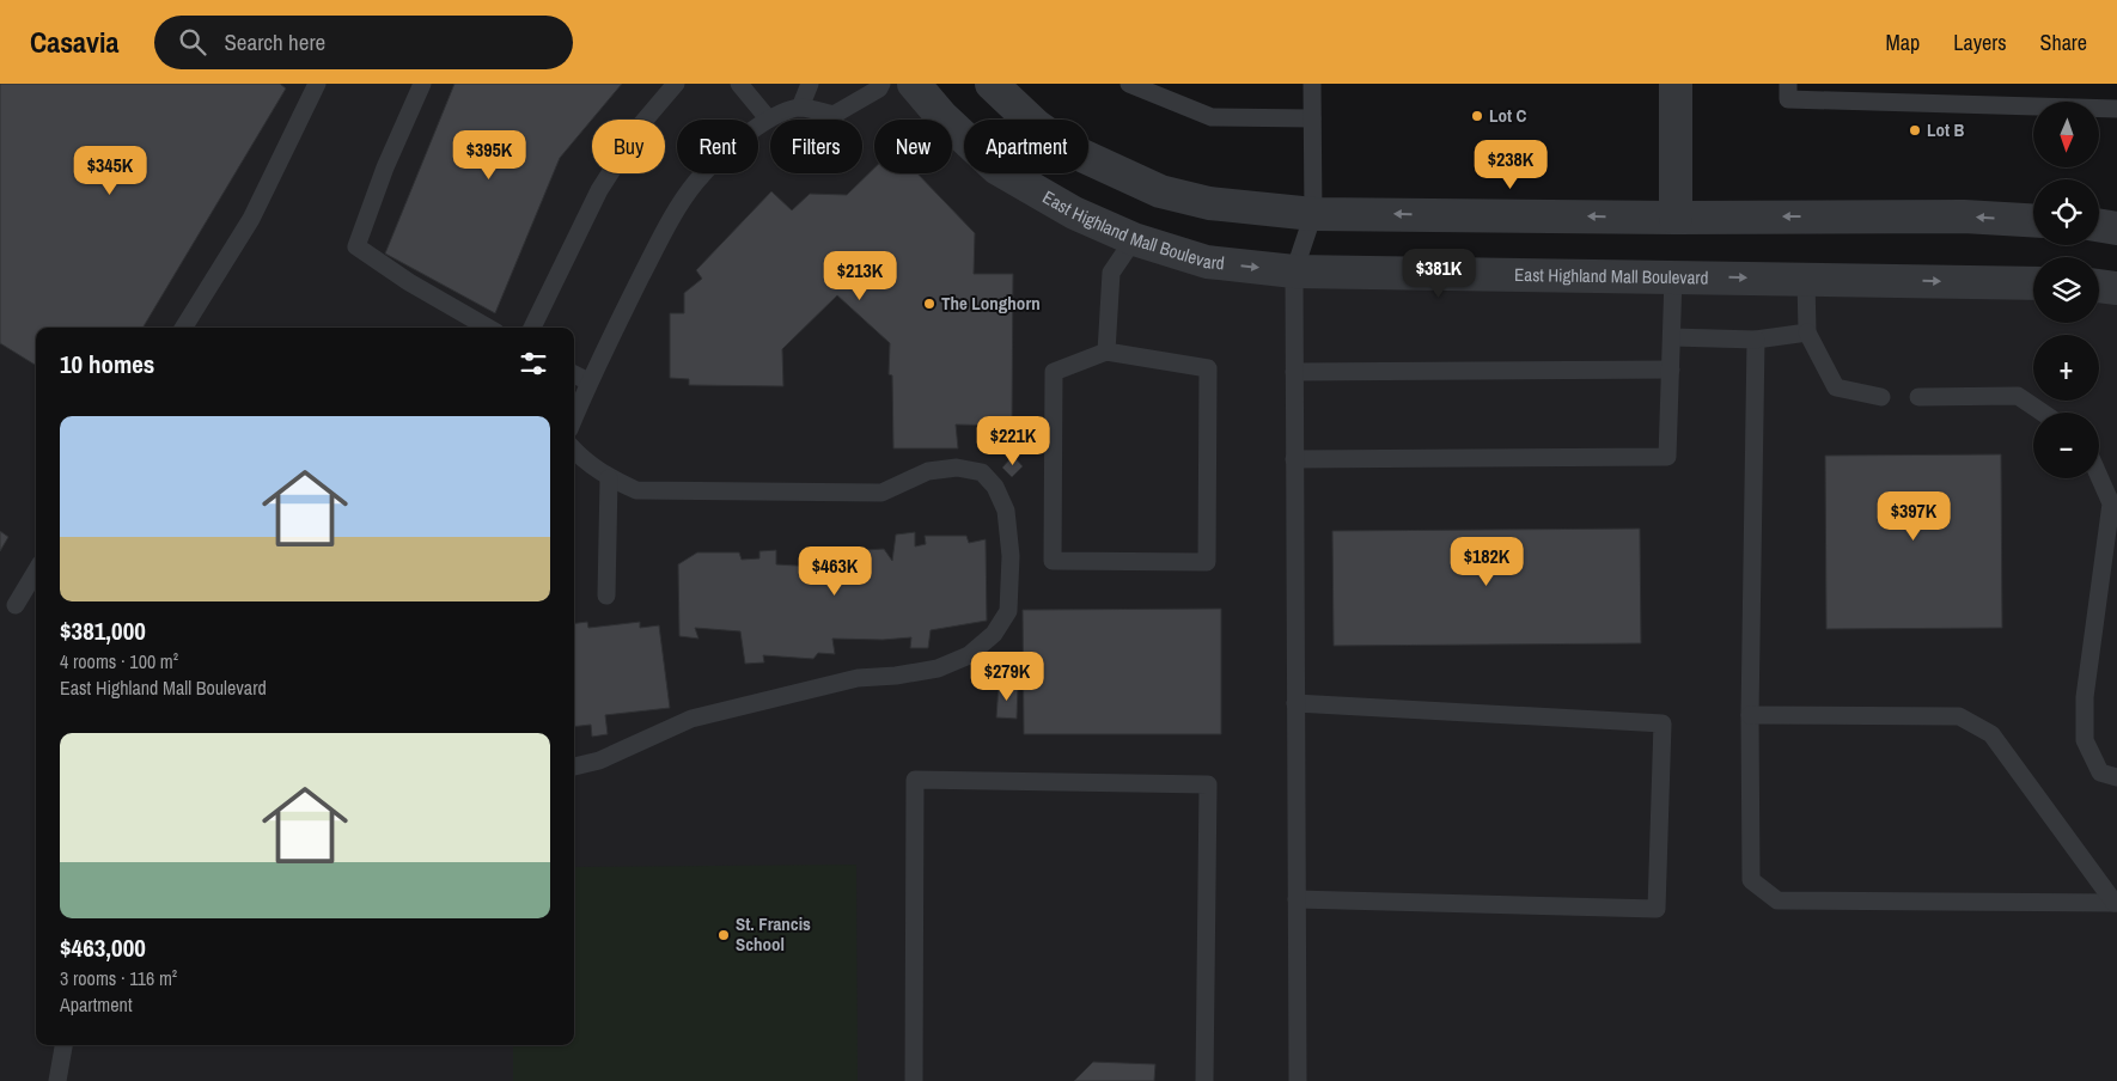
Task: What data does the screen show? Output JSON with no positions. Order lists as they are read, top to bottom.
{
  "streets": {
    "street": ["East Highland Mall Boulevard"]
  },
  "places": [
    "Lot C",
    "Lot B",
    "The Longhorn",
    "St. Francis School"
  ],
  "north": "bottom",
  "page": {
    "header": "Casavia",
    "search": "Search here",
    "nav": ["Map", "Layers", "Share"],
    "map_buttons": ["+", "−"],
    "chip": [
      "Buy",
      "Rent",
      "Filters",
      "New",
      "Apartment"
    ],
    "price": [
      "$395K",
      "$238K",
      "$345K",
      "$381K",
      "$213K",
      "$221K",
      "$397K",
      "$182K",
      "$463K",
      "$279K"
    ],
    "heading": "10 homes",
    "list": [
      {
        "name": "$381,000",
        "note": "4 rooms · 100 m² · East Highland Mall Boulevard"
      },
      {
        "name": "$463,000",
        "note": "3 rooms · 116 m² · Apartment"
      }
    ]
  }
}
